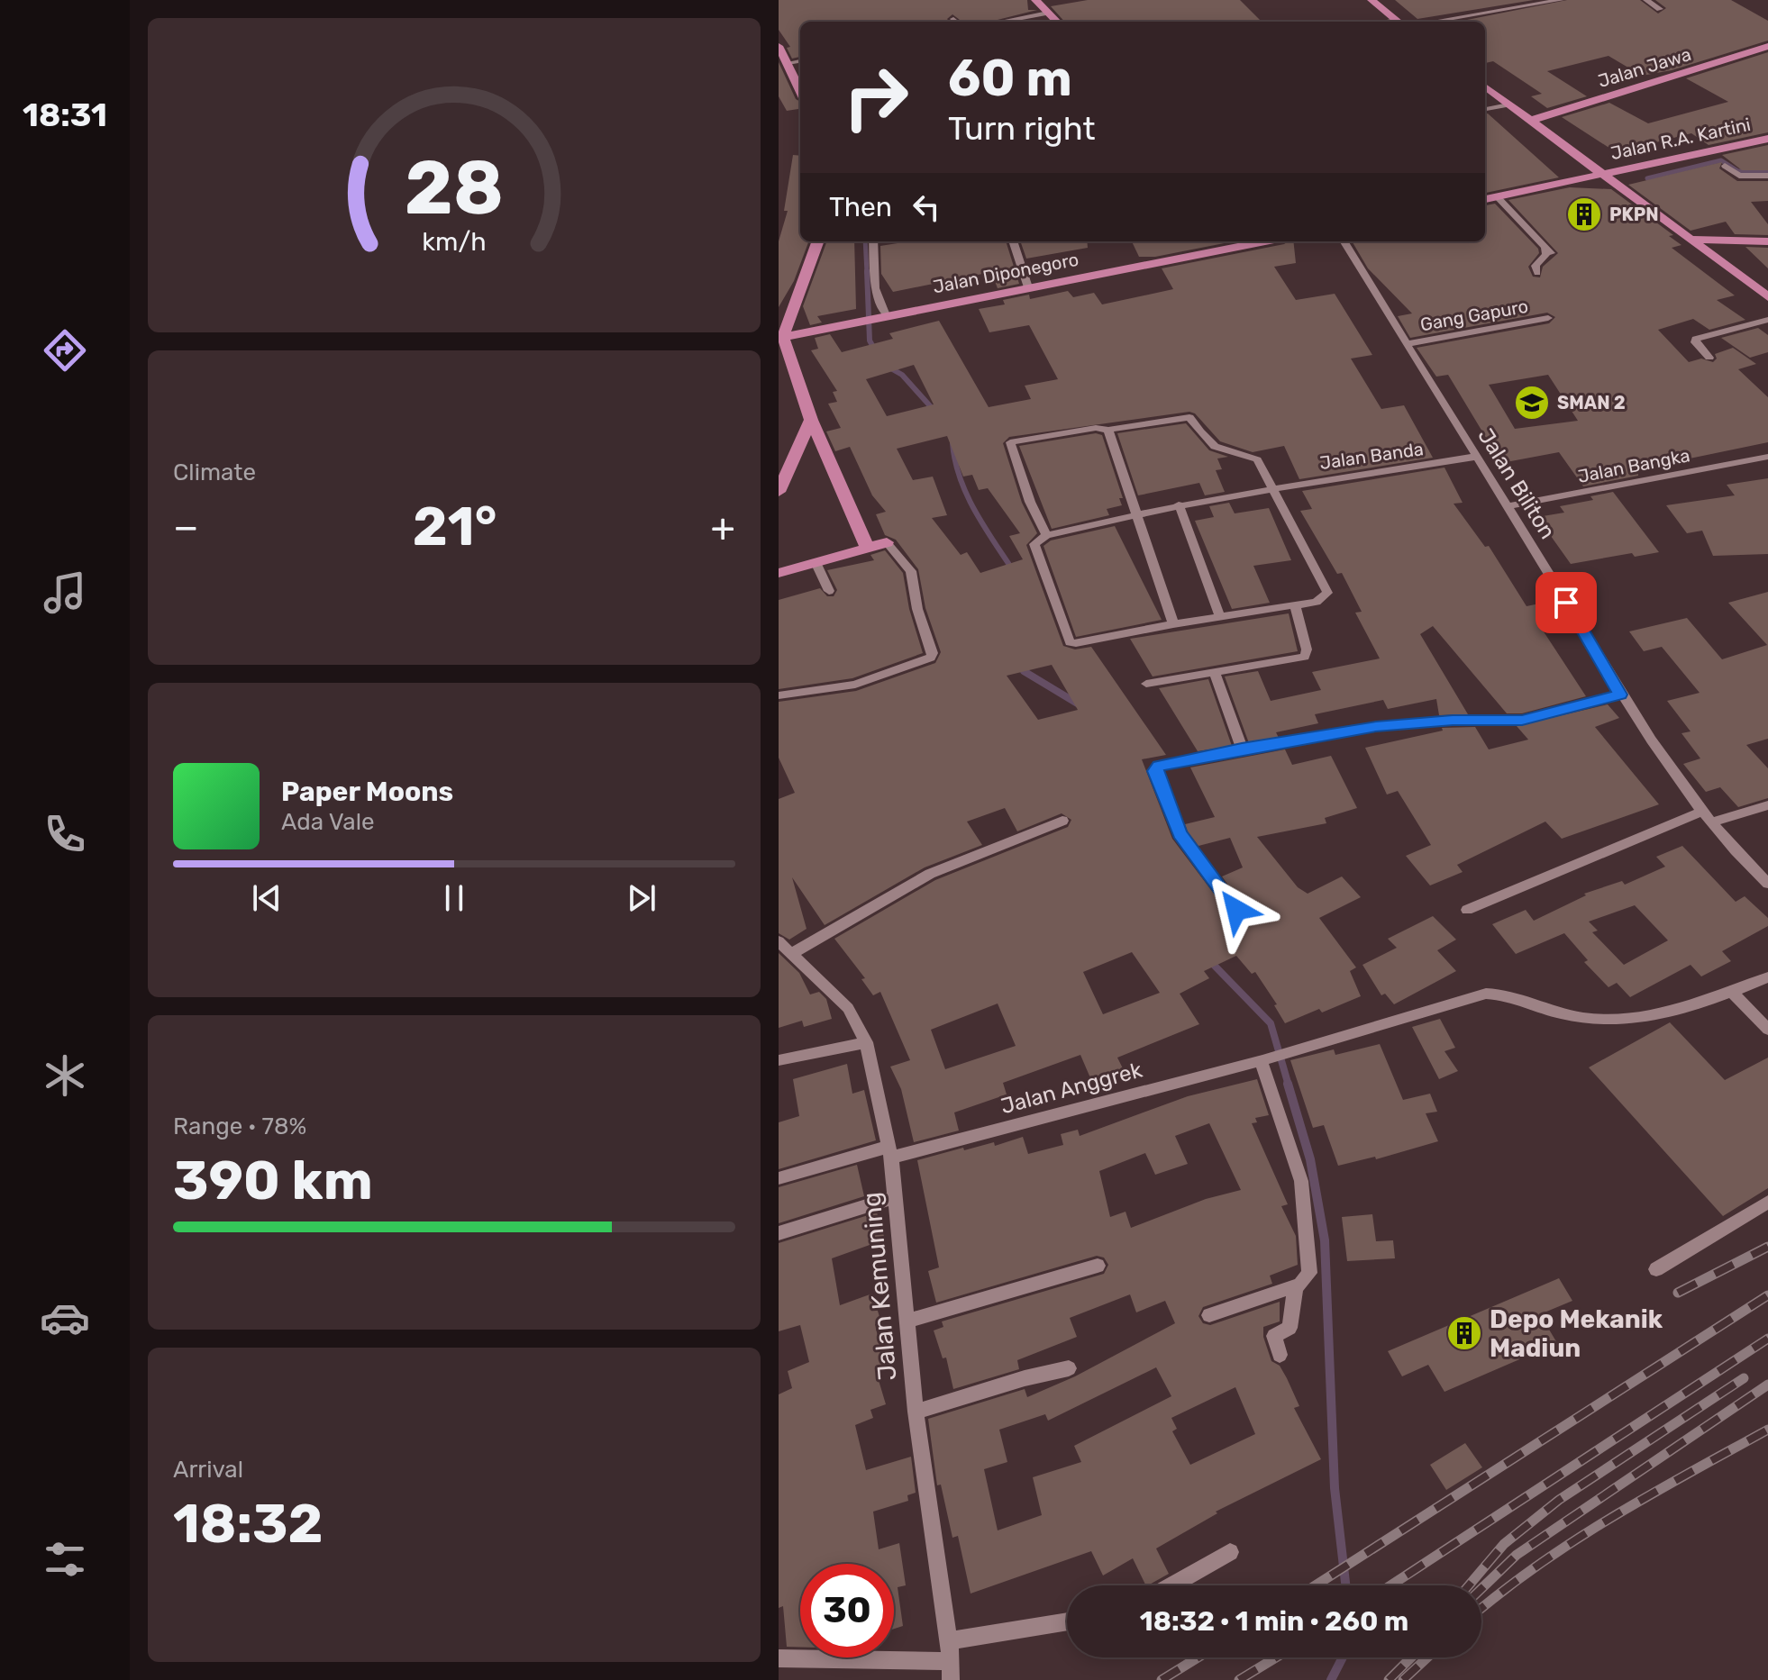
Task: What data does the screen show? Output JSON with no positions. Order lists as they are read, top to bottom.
{
  "streets": {
    "main road": ["Jalan Jawa", "Jalan R.A. Kartini", "Jalan Diponegoro"],
    "street": [
      "Gang Gapuro",
      "Jalan Banda",
      "Jalan Bangka",
      "Jalan Biliton",
      "Jalan Anggrek",
      "Jalan Kemuning"
    ]
  },
  "crossings": [
    ["Gang Gapuro", "Jalan Biliton"],
    ["Jalan Banda", "Jalan Biliton"],
    ["Jalan Bangka", "Jalan Biliton"],
    ["Jalan Anggrek", "Jalan Kemuning"]
  ],
  "places": {
    "building": ["PKPN", "Depo Mekanik Madiun"],
    "school or university": ["SMAN 2"]
  },
  "page": {
    "tabs": "18:31",
    "turn": ["60 m", "Turn right"],
    "then": "Then",
    "tile": [
      "Climate",
      ["Range · 78%", "390 km"],
      ["Arrival", "18:32"]
    ],
    "heat": ["−", "21°", "+"],
    "song": ["Paper Moons", "Ada Vale"],
    "limit": "30",
    "trip": "18:32 · 1 min · 260 m",
    "gauge": ["28", "km/h"]
  }
}
